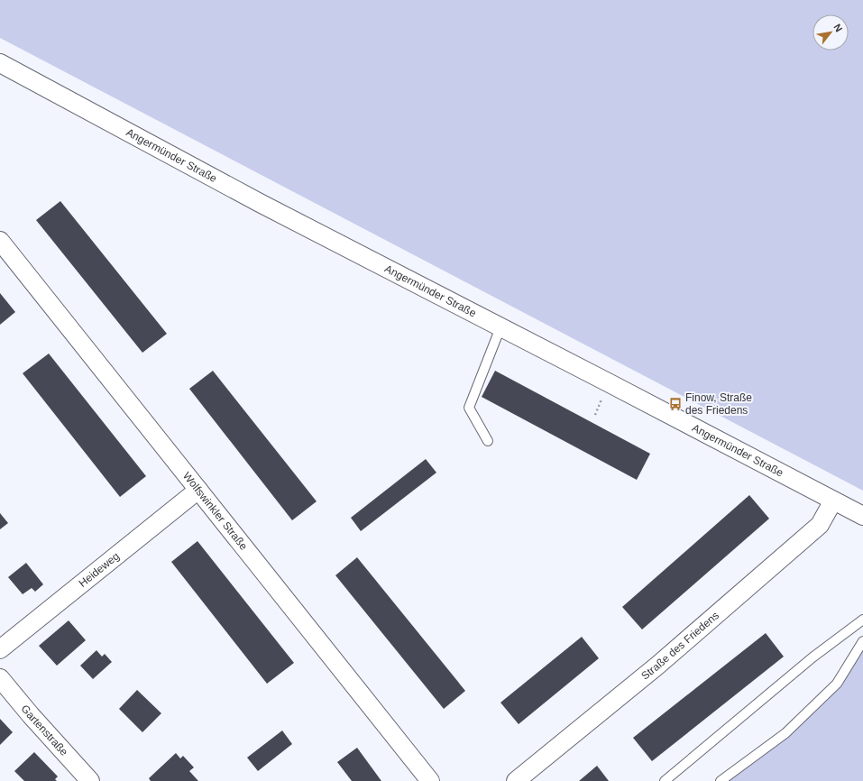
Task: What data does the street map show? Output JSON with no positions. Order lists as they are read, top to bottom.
{
  "streets": {
    "street": [
      "Angermünder Straße",
      "Wolfswinkler Straße",
      "Heideweg",
      "Straße des Friedens",
      "Gartenstraße"
    ]
  },
  "crossings": [
    ["Angermünder Straße", "Straße des Friedens"],
    ["Wolfswinkler Straße", "Heideweg"]
  ],
  "places": {
    "bus stop": ["Finow, Straße des Friedens"]
  },
  "north": "top right"
}
